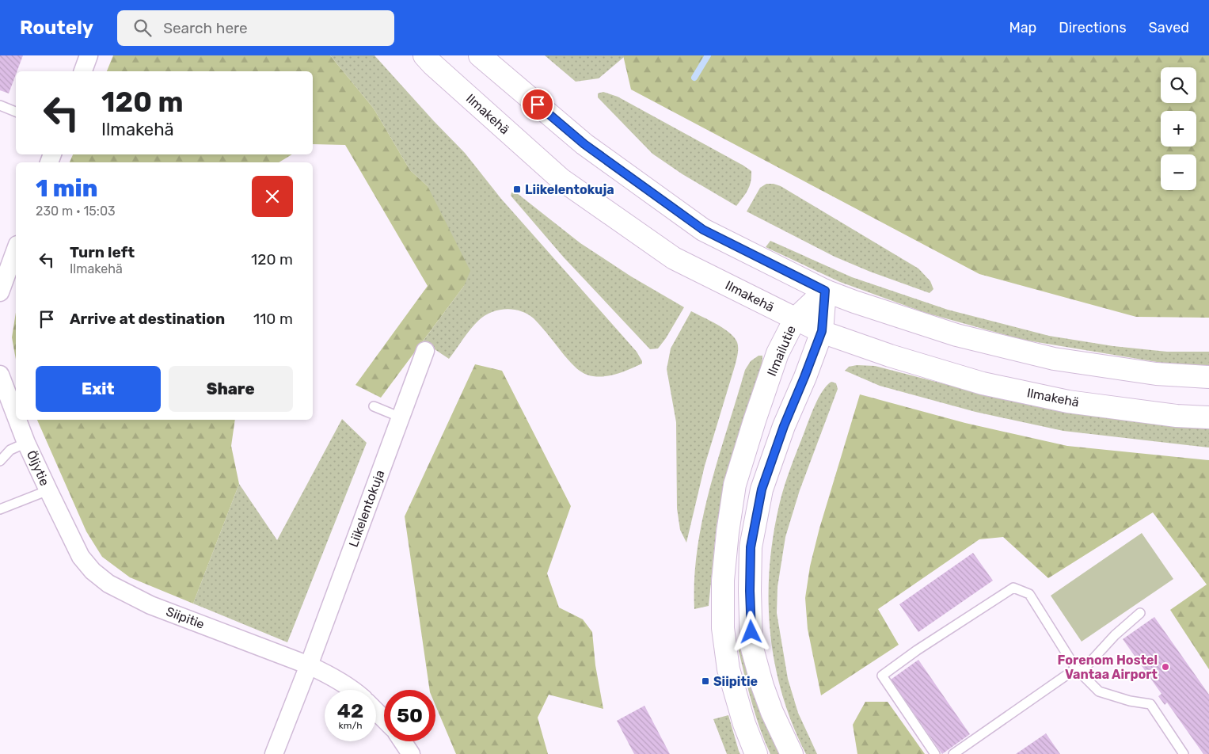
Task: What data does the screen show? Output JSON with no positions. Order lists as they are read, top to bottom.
{
  "streets": {
    "main road": ["Ilmakehä", "Ilmailutie"],
    "street": ["Öljytie", "Liikelentokuja", "Siipitie"]
  },
  "crossings": [
    ["Ilmakehä", "Ilmailutie"],
    ["Öljytie", "Siipitie"],
    ["Liikelentokuja", "Siipitie"]
  ],
  "places": {
    "transit": ["Liikelentokuja", "Siipitie"],
    "other": ["Forenom Hostel Vantaa Airport"]
  },
  "page": {
    "header": "Routely",
    "search": "Search here",
    "nav": ["Map", "Directions", "Saved"],
    "map_buttons": ["+", "−"],
    "turn": ["120 m", "Ilmakehä"],
    "heading": ["1 min", "230 m · 15:03"],
    "list": [
      {
        "name": "Turn left",
        "note": "Ilmakehä",
        "value": "120 m"
      },
      {
        "name": "Arrive at destination",
        "value": "110 m"
      }
    ],
    "buttons": ["Exit", "Share"],
    "speed": "42 km/h",
    "limit": "50"
  }
}
